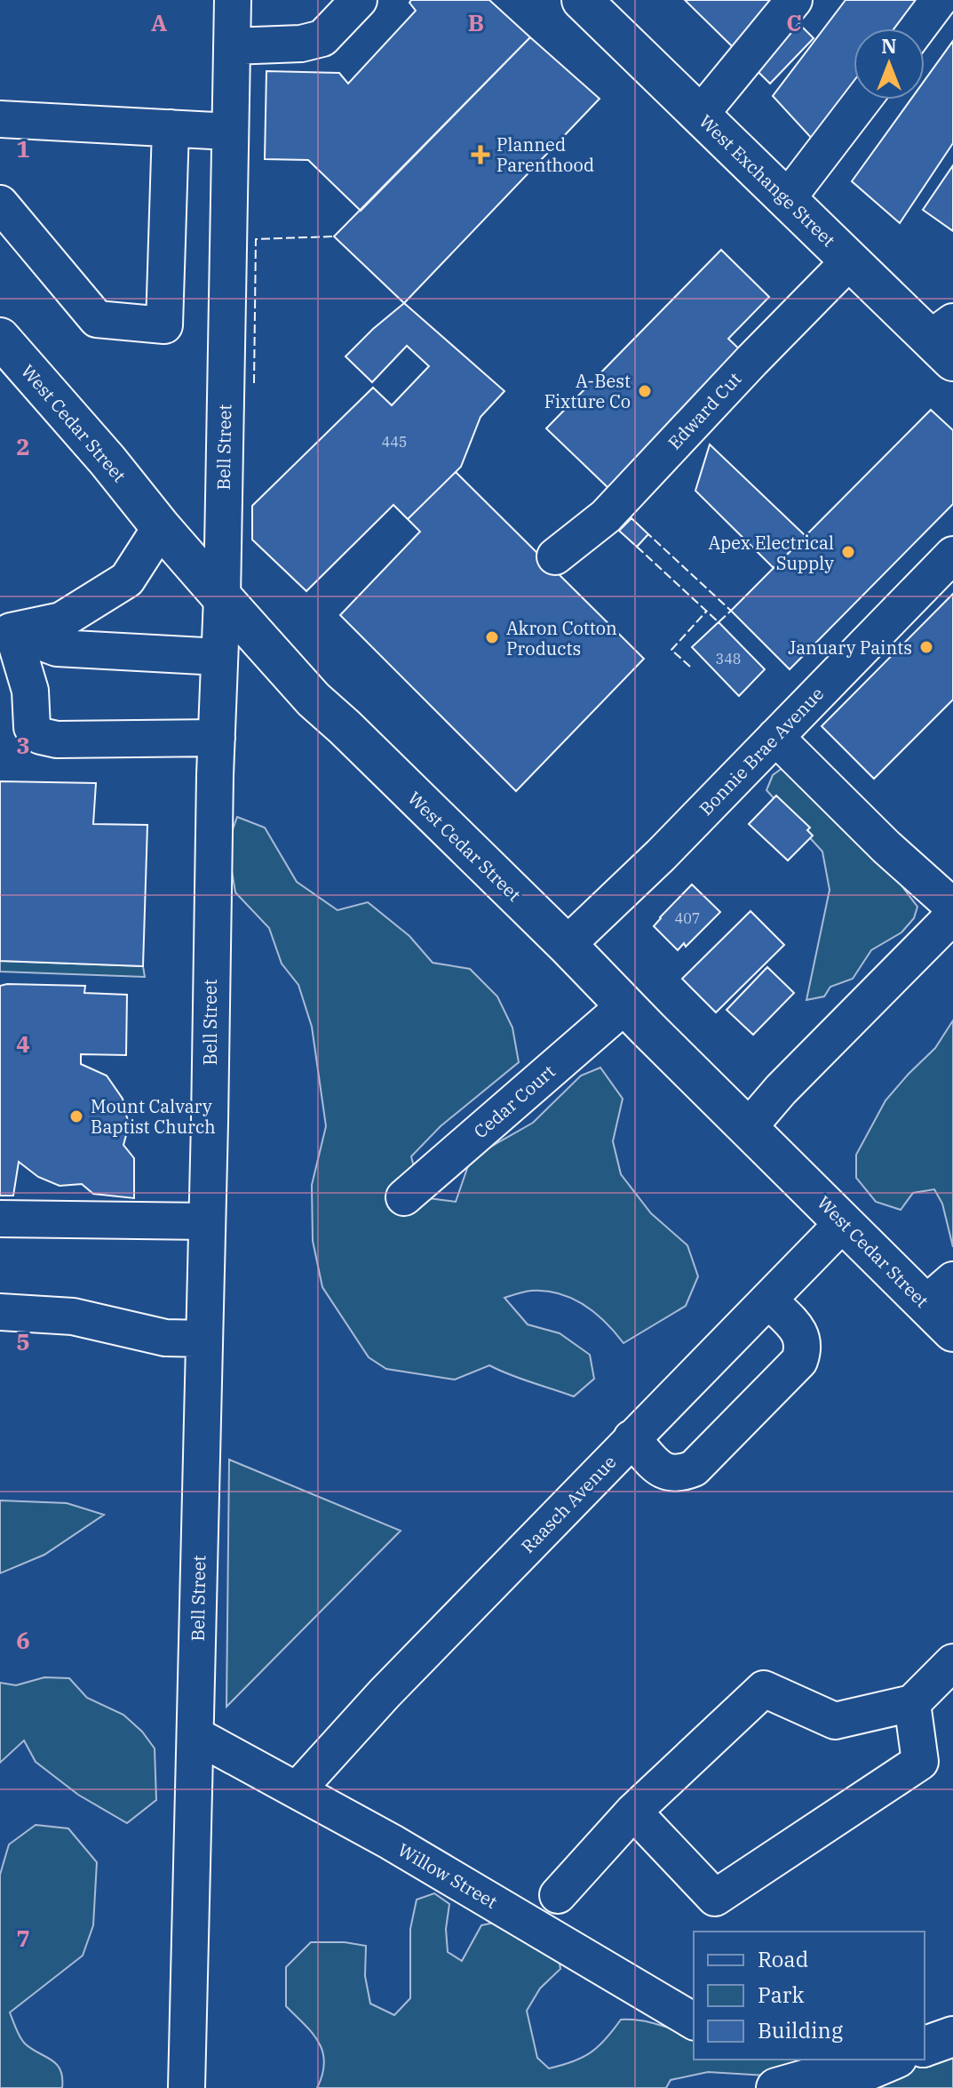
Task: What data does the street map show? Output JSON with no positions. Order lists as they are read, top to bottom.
{
  "streets": {
    "main road": ["West Exchange Street", "West Cedar Street"],
    "street": [
      "Edward Cut",
      "Bell Street",
      "Bonnie Brae Avenue",
      "Cedar Court",
      "Raasch Avenue",
      "Willow Street"
    ]
  },
  "crossings": [
    ["West Exchange Street", "Edward Cut"],
    ["West Cedar Street", "Bell Street"],
    ["West Cedar Street", "Bonnie Brae Avenue"],
    ["West Cedar Street", "Cedar Court"],
    ["West Cedar Street", "Raasch Avenue"],
    ["Bell Street", "Willow Street"],
    ["Raasch Avenue", "Willow Street"]
  ],
  "places": {
    "health": ["Planned Parenthood"],
    "other": [
      "A-Best Fixture Co",
      "Apex Electrical Supply",
      "Akron Cotton Products",
      "January Paints",
      "Mount Calvary Baptist Church"
    ]
  },
  "house_numbers": ["445", "348", "407"],
  "legend": ["Road", "Park", "Building"],
  "north": "top",
  "grid": {
    "columns": ["A", "B", "C"],
    "rows": [
      "1",
      "2",
      "3",
      "4",
      "5",
      "6",
      "7"
    ]
  }
}
